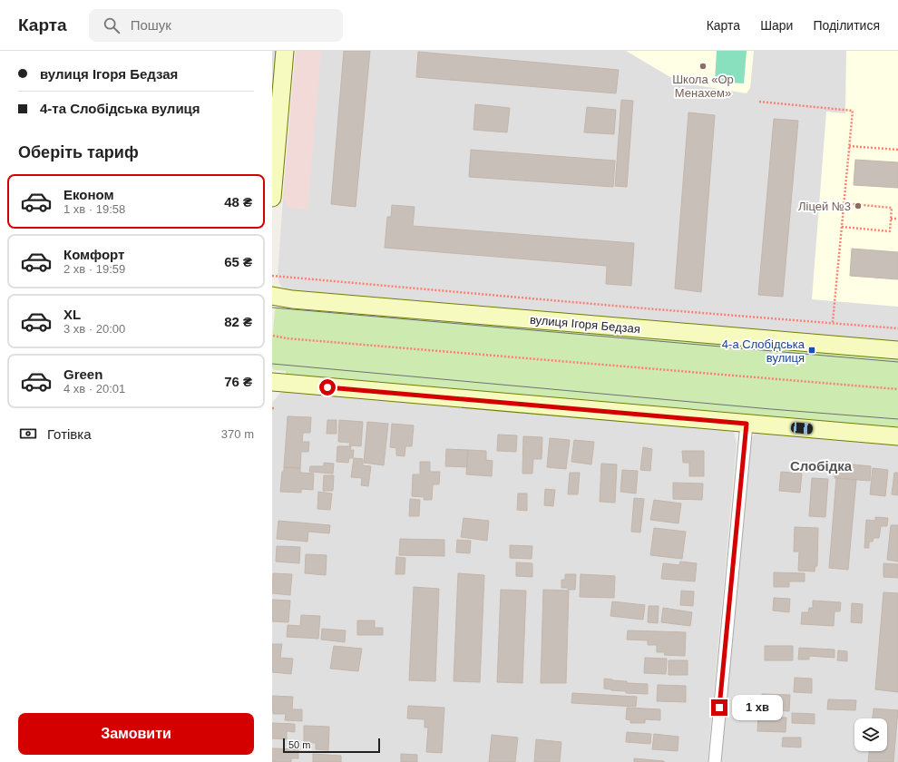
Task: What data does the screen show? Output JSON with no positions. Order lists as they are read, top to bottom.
{
  "streets": {
    "street": ["вулиця Ігоря Бедзая"]
  },
  "districts": ["Слобідка"],
  "places": {
    "other": ["Школа «Ор Менахем»", "Ліцей №3"],
    "transit": ["4-а Слобідська вулиця"]
  },
  "scale_bar": "50 m",
  "page": {
    "header": "Карта",
    "search": "Пошук",
    "nav": ["Карта", "Шари", "Поділитися"],
    "banner": ["вулиця Ігоря Бедзая", "4-та Слобідська вулиця"],
    "heading": "Оберіть тариф",
    "list": [
      {
        "name": "Економ",
        "note": "1 хв · 19:58",
        "value": "48 ₴"
      },
      {
        "name": "Комфорт",
        "note": "2 хв · 19:59",
        "value": "65 ₴"
      },
      {
        "name": "XL",
        "note": "3 хв · 20:00",
        "value": "82 ₴"
      },
      {
        "name": "Green",
        "note": "4 хв · 20:01",
        "value": "76 ₴"
      }
    ],
    "pay": ["Готівка", "370 m"],
    "bubble": "1 хв",
    "buttons": "Замовити",
    "scale": "50 m"
  }
}
